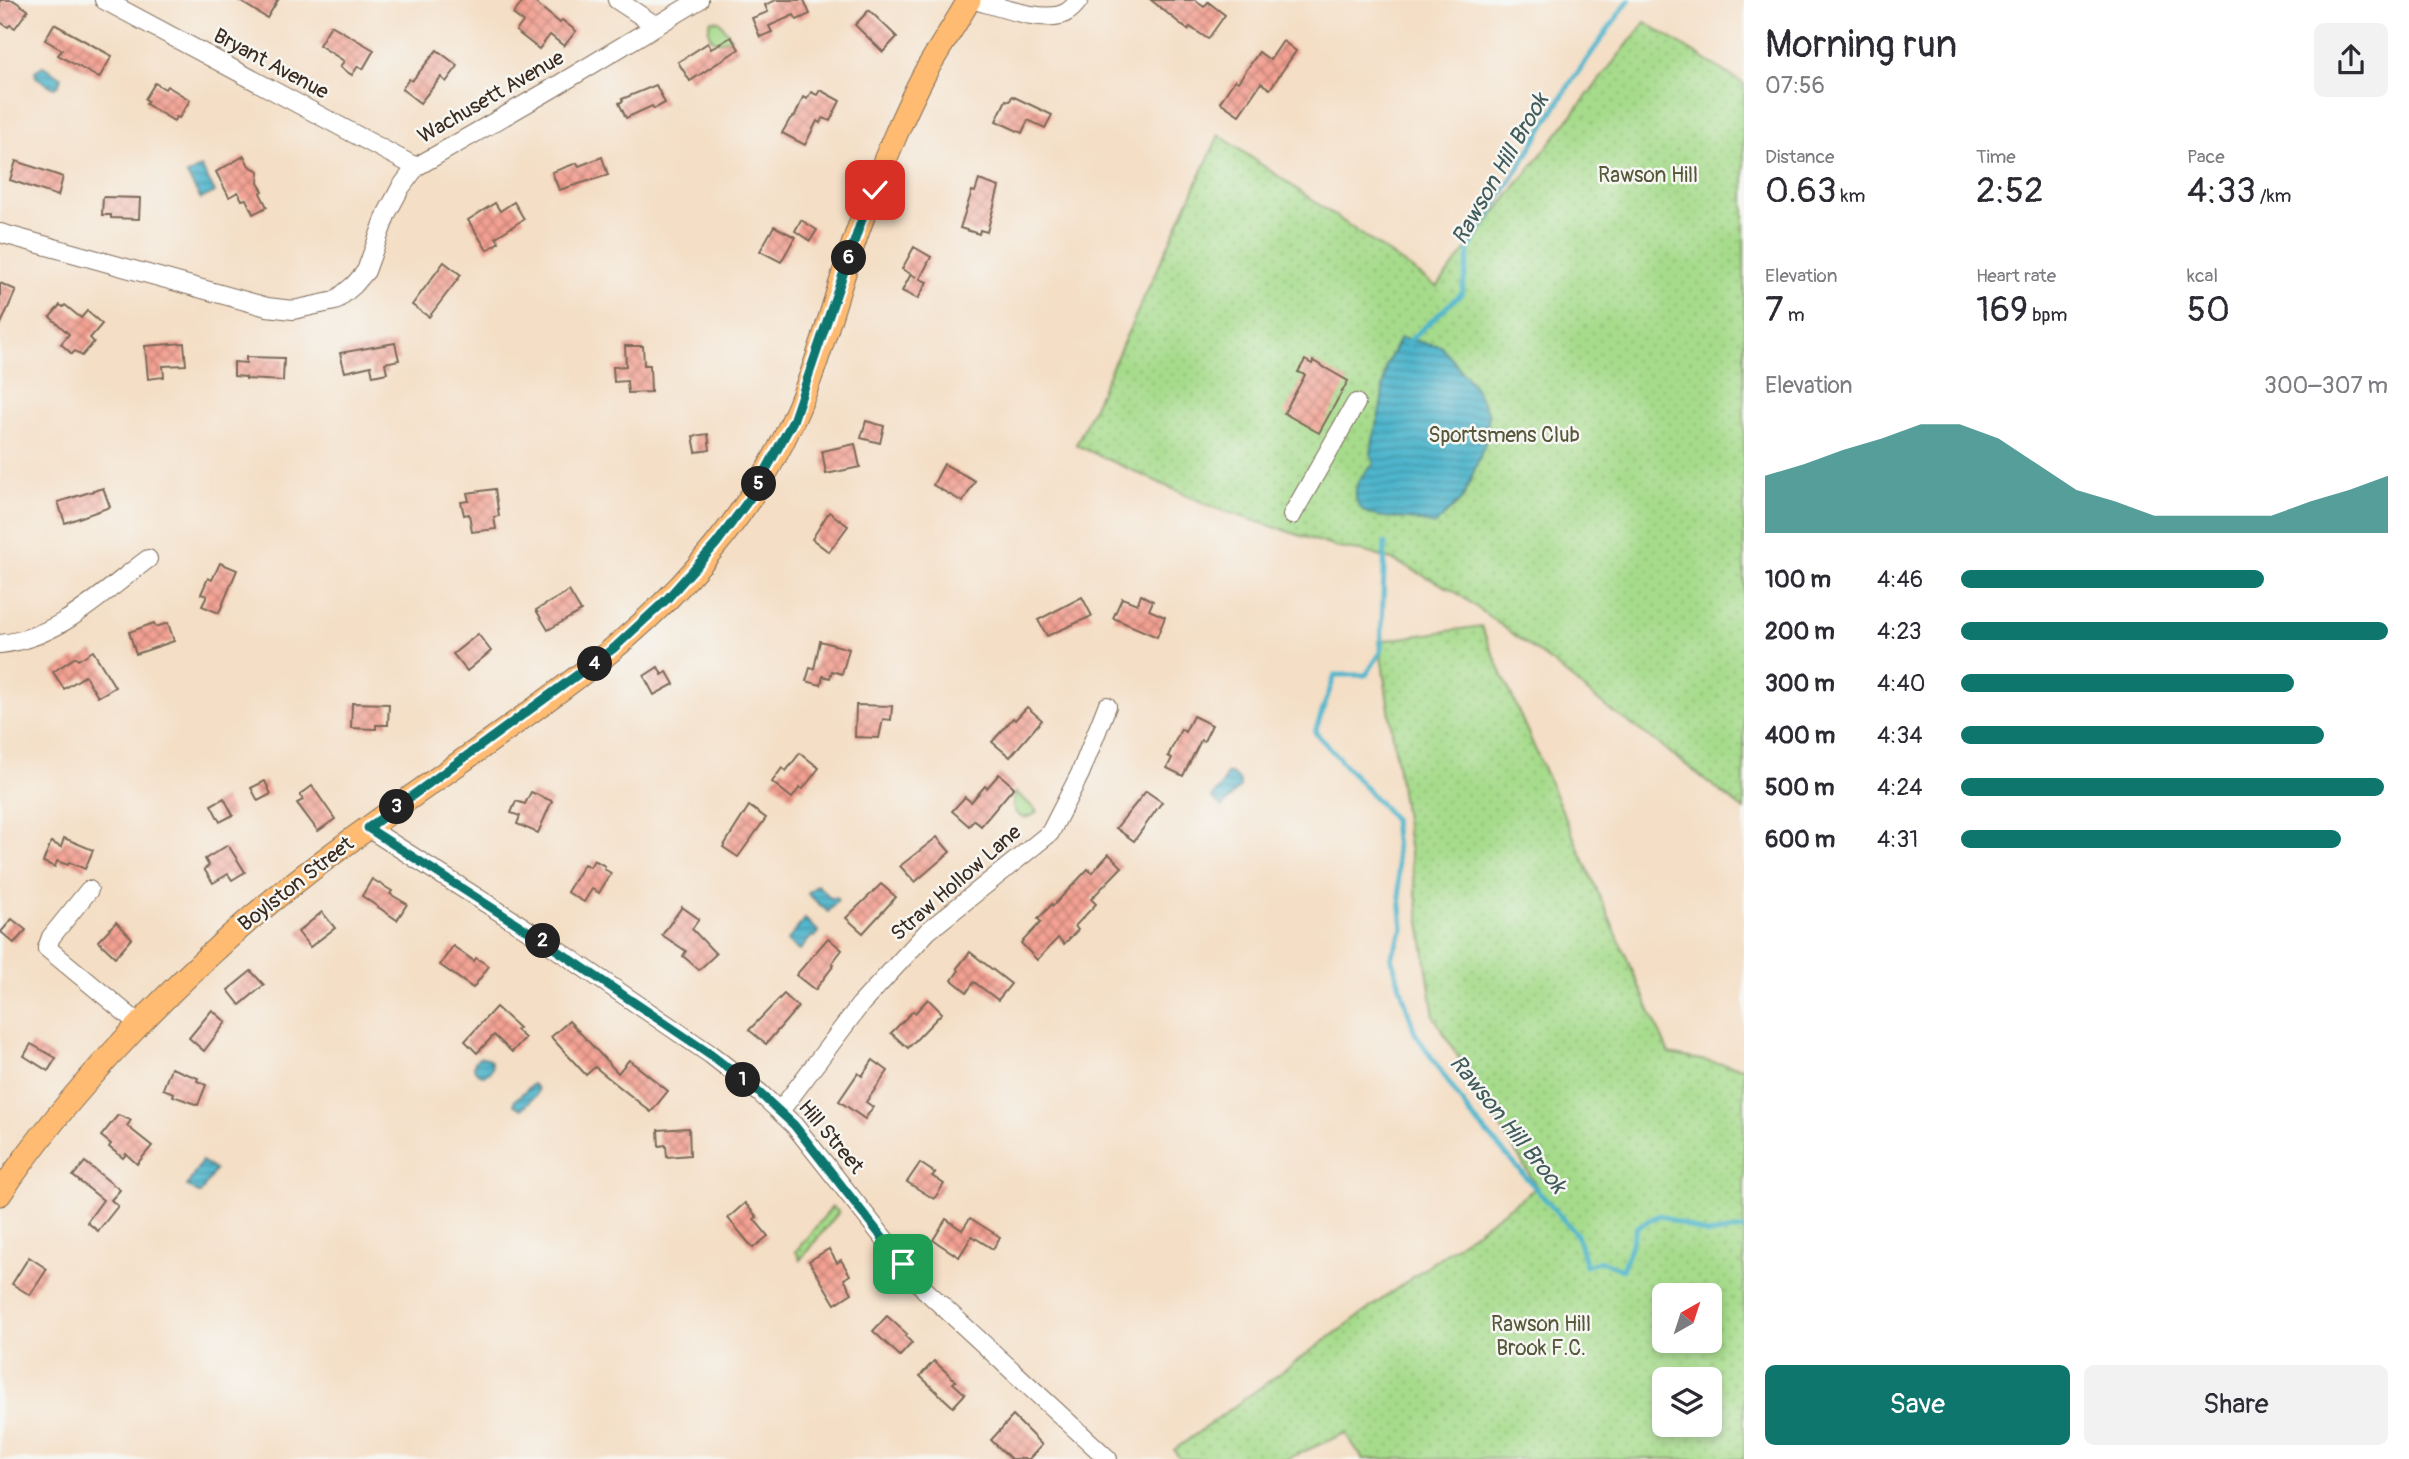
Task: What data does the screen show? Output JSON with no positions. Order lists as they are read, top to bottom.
{
  "streets": {
    "main road": ["Boylston Street"],
    "street": [
      "Bryant Avenue",
      "Wachusett Avenue",
      "Straw Hollow Lane",
      "Hill Street"
    ]
  },
  "crossings": [
    ["Bryant Avenue", "Wachusett Avenue"],
    ["Straw Hollow Lane", "Hill Street"],
    ["Boylston Street", "Hill Street"]
  ],
  "water": ["Rawson Hill Brook"],
  "parks": ["Rawson Hill", "Sportsmens Club", "Rawson Hill Brook F.C."],
  "north": "top right",
  "page": {
    "heading": ["Morning run", "07:56"],
    "stats": [
      ["Distance", "0.63 km"],
      ["Time", "2:52"],
      ["Pace", "4:33 /km"],
      ["Elevation", "7 m"],
      ["Heart rate", "169 bpm"],
      ["kcal", "50"]
    ],
    "pins": [
      "6",
      "5",
      "4",
      "3",
      "2",
      "1"
    ],
    "chart": ["Elevation", "300–307 m"],
    "list": [
      {
        "name": "100 m",
        "note": "4:46"
      },
      {
        "name": "200 m",
        "note": "4:23"
      },
      {
        "name": "300 m",
        "note": "4:40"
      },
      {
        "name": "400 m",
        "note": "4:34"
      },
      {
        "name": "500 m",
        "note": "4:24"
      },
      {
        "name": "600 m",
        "note": "4:31"
      }
    ],
    "buttons": ["Save", "Share"]
  }
}
